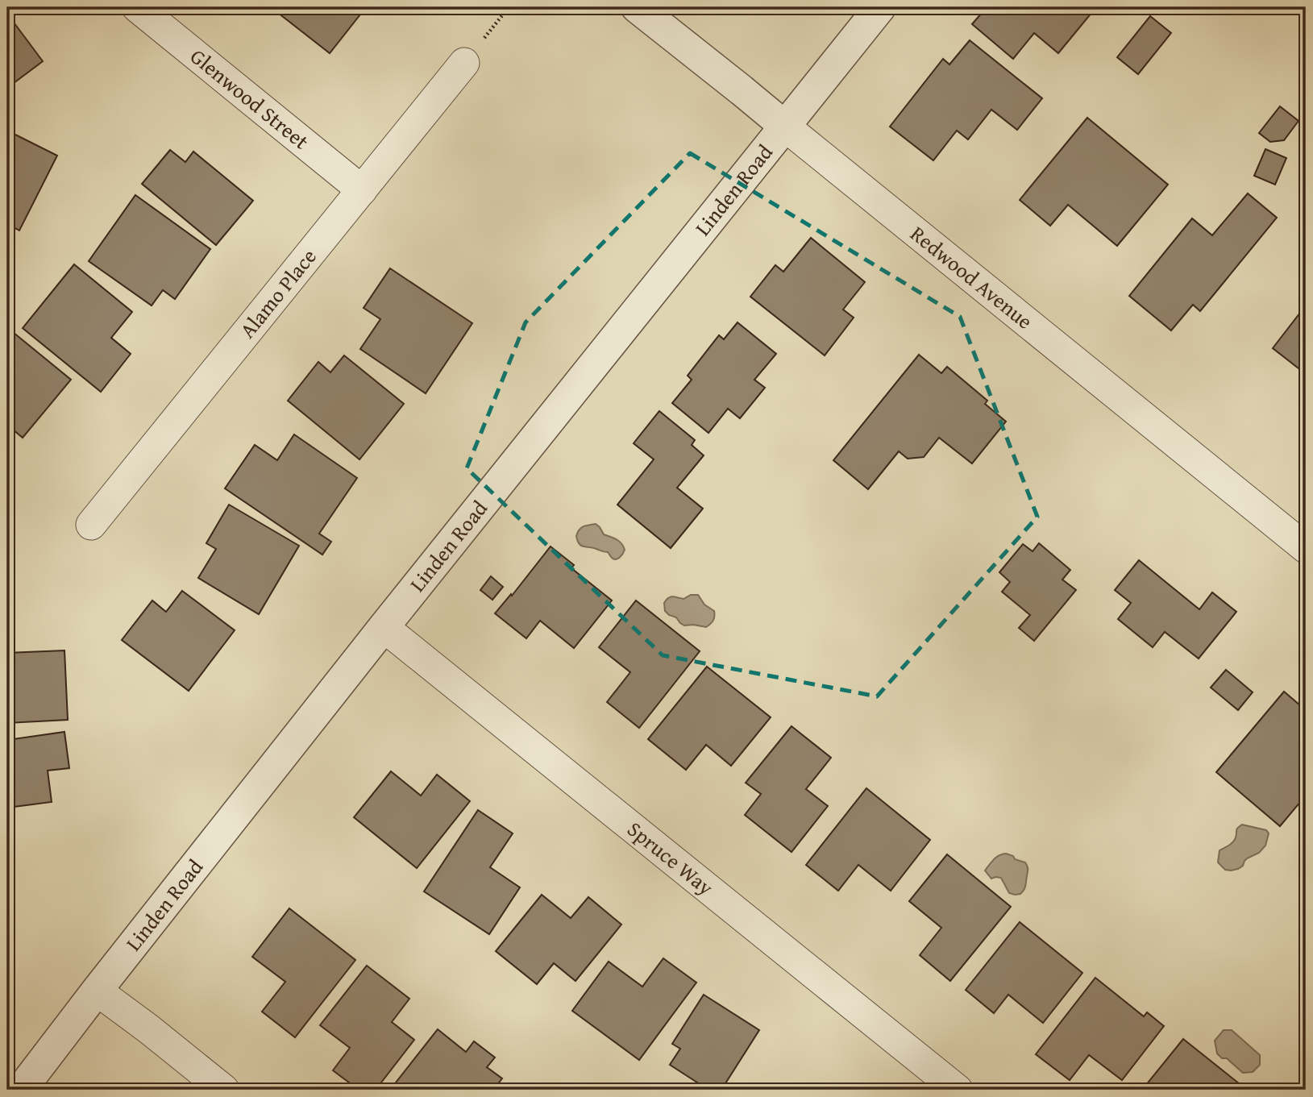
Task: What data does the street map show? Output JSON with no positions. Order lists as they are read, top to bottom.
{
  "streets": {
    "street": [
      "Glenwood Street",
      "Linden Road",
      "Redwood Avenue",
      "Alamo Place",
      "Spruce Way"
    ]
  },
  "crossings": [
    ["Glenwood Street", "Alamo Place"],
    ["Linden Road", "Redwood Avenue"],
    ["Linden Road", "Spruce Way"]
  ]
}
